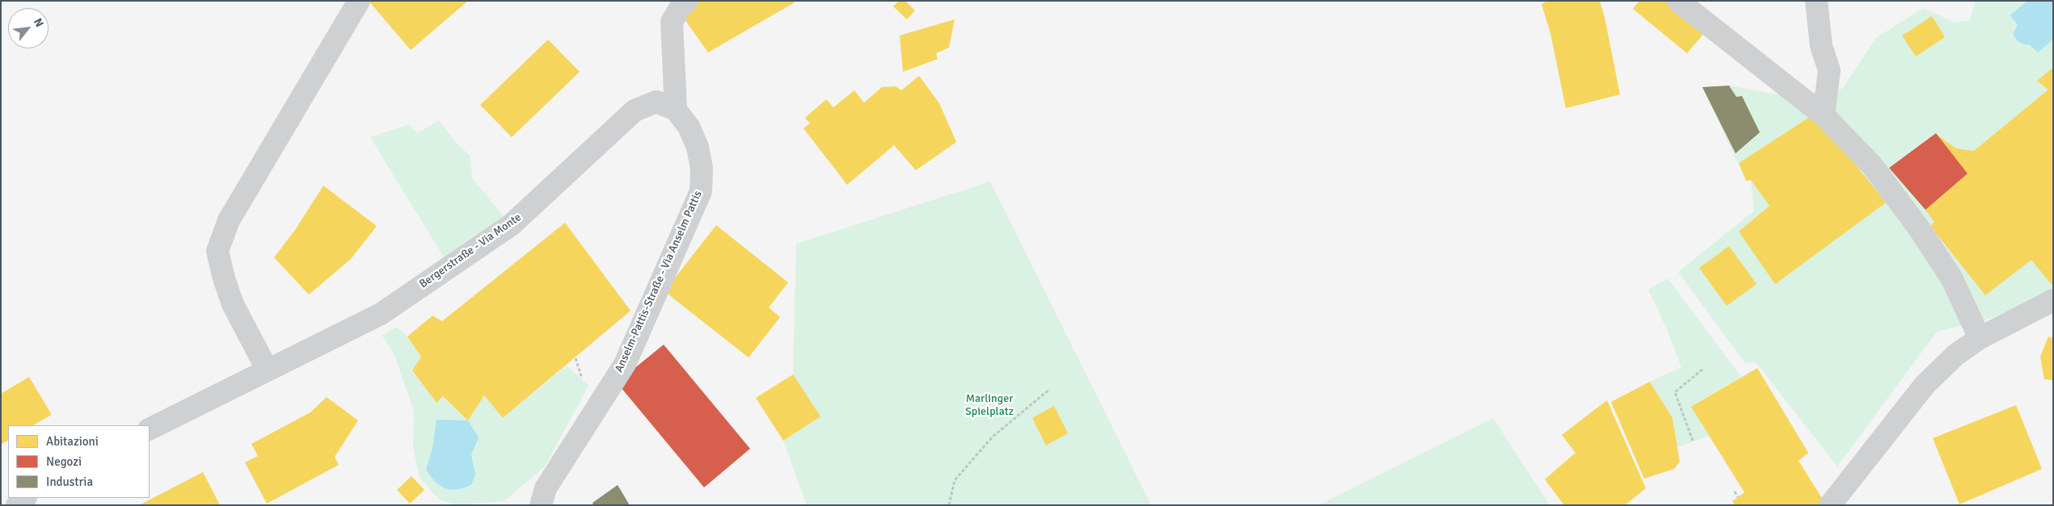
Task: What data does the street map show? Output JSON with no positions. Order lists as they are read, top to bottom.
{
  "streets": {
    "street": ["Bergerstraße - Via Monte", "Anselm-Pattis-Straße - Via Anselm Pattis"]
  },
  "crossings": [
    ["Bergerstraße - Via Monte", "Anselm-Pattis-Straße - Via Anselm Pattis"]
  ],
  "parks": ["Marlinger Spielplatz"],
  "legend": ["Abitazioni", "Negozi", "Industria"],
  "north": "top right"
}
